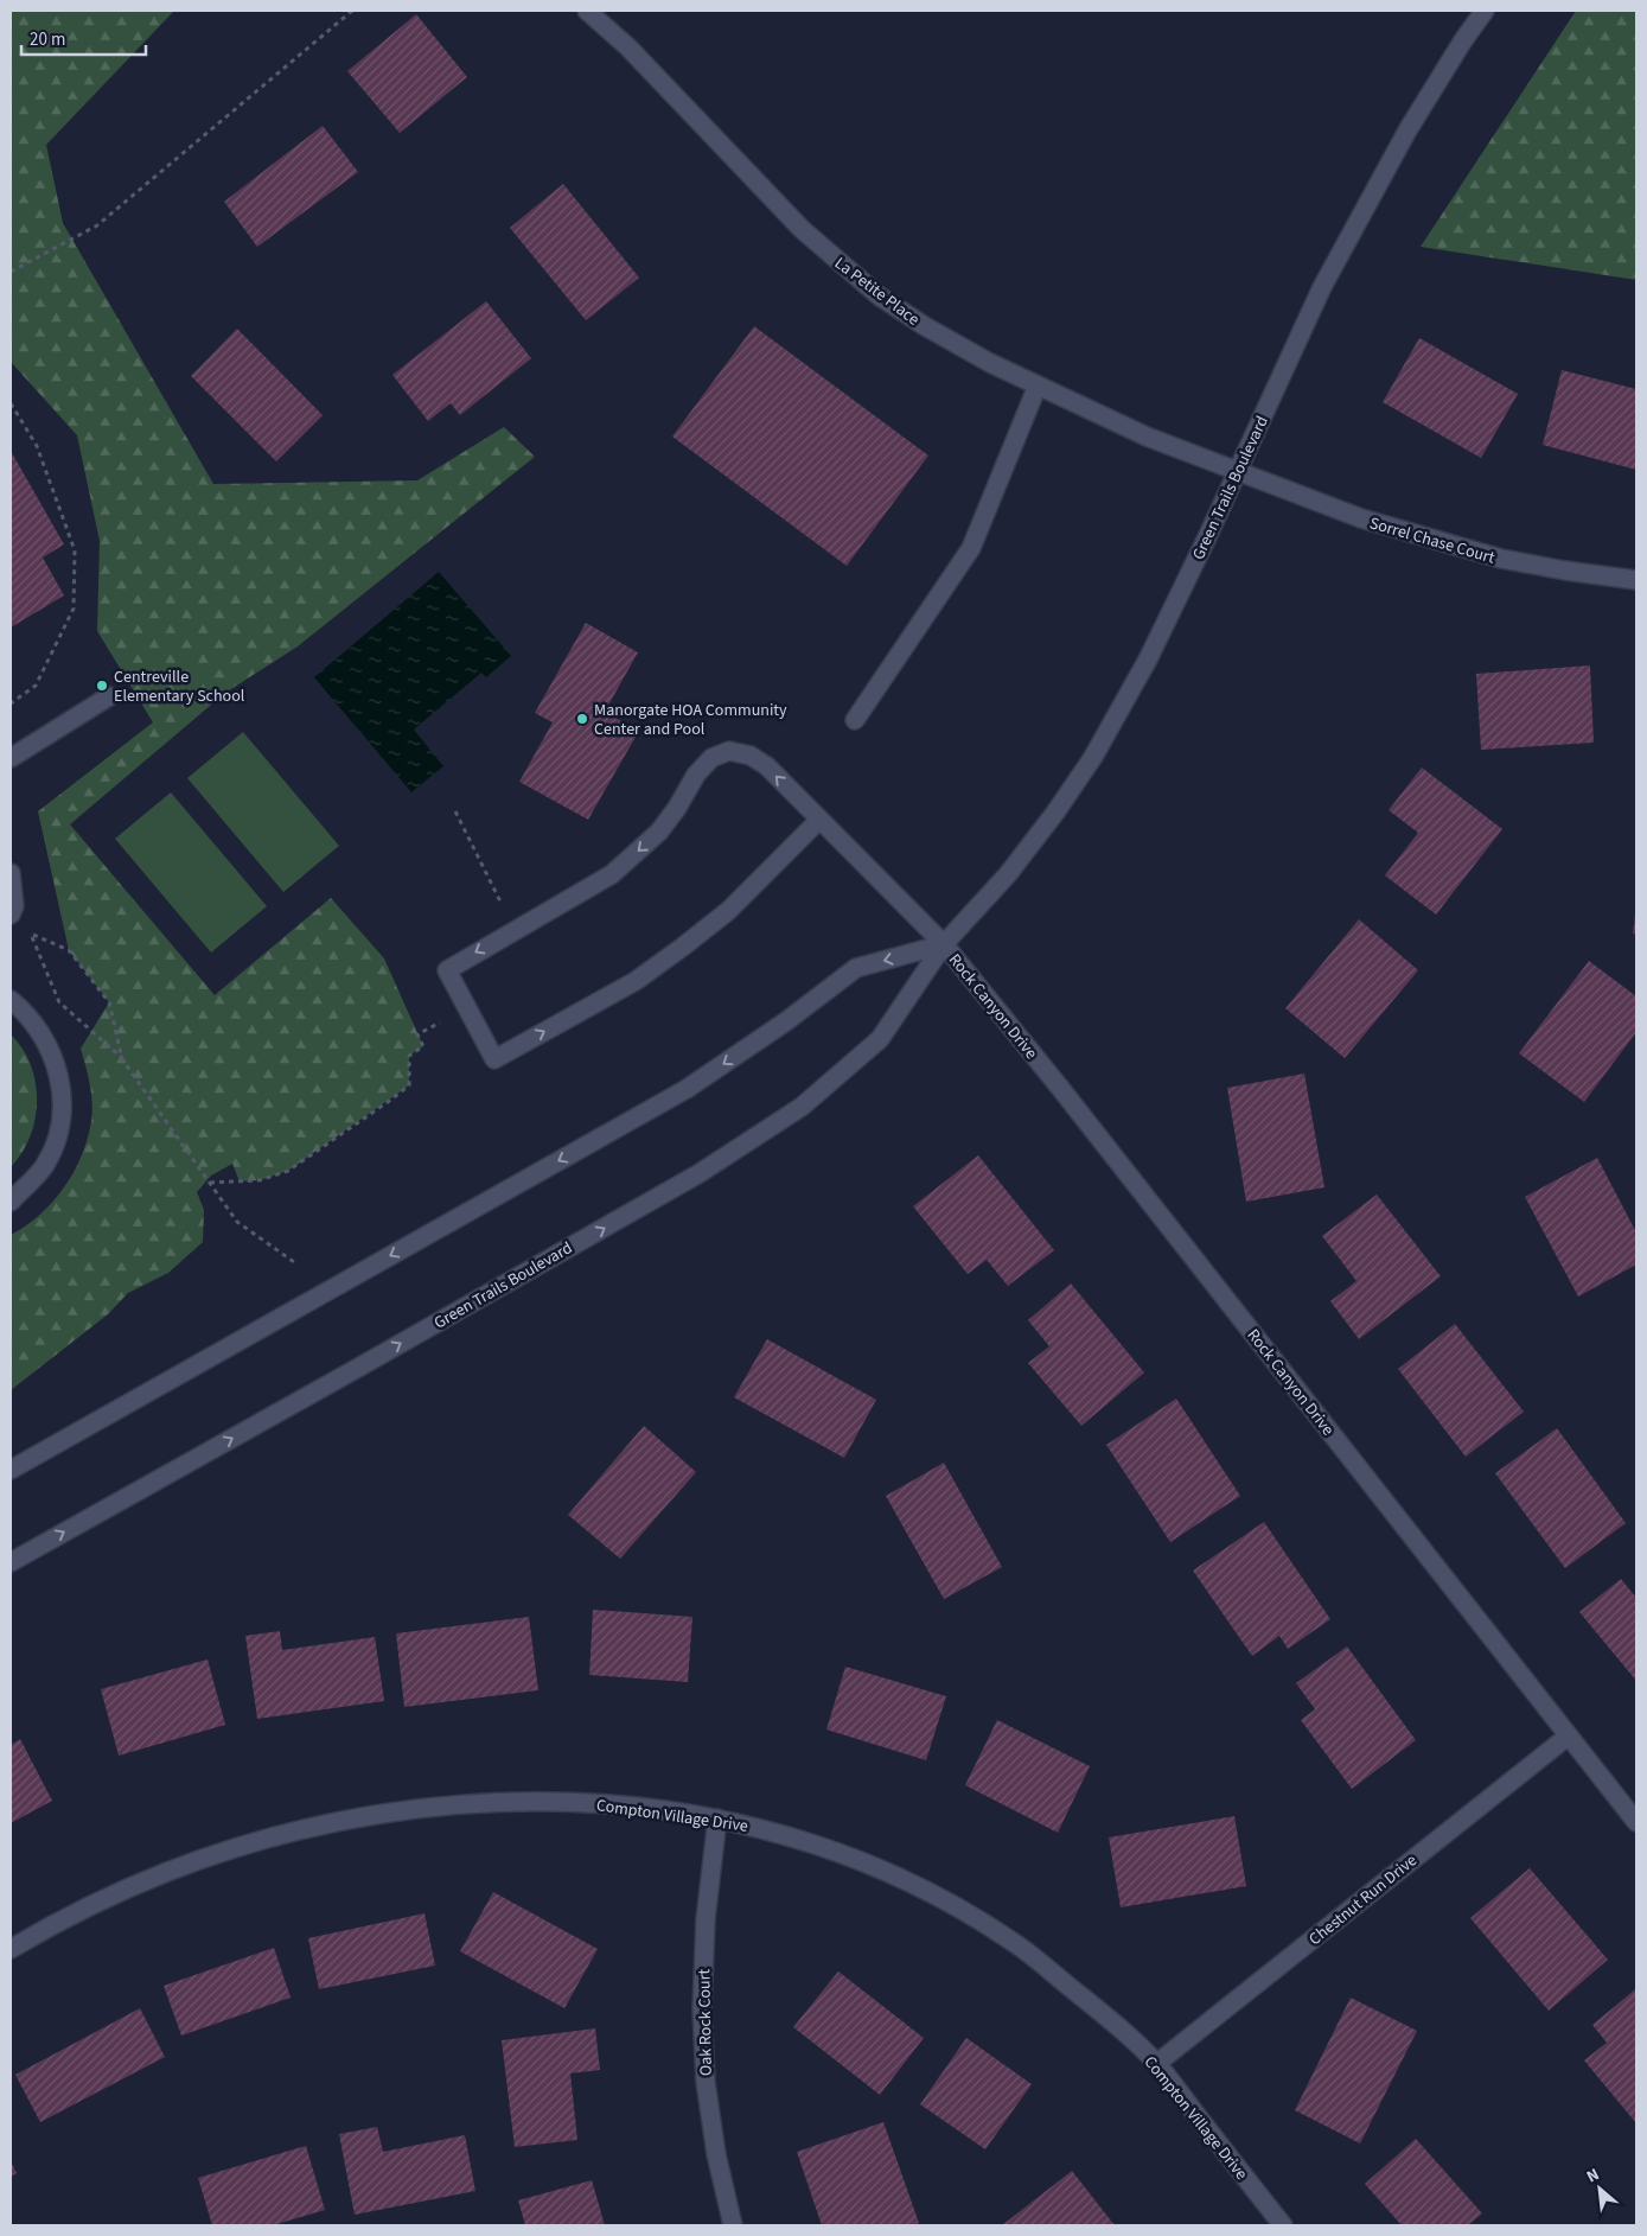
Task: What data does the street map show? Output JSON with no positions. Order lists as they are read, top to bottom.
{
  "streets": {
    "street": [
      "La Petite Place",
      "Green Trails Boulevard",
      "Sorrel Chase Court",
      "Rock Canyon Drive",
      "Compton Village Drive",
      "Chestnut Run Drive",
      "Oak Rock Court"
    ]
  },
  "crossings": [
    ["La Petite Place", "Green Trails Boulevard"],
    ["La Petite Place", "Sorrel Chase Court"],
    ["Green Trails Boulevard", "Sorrel Chase Court"],
    ["Green Trails Boulevard", "Rock Canyon Drive"],
    ["Rock Canyon Drive", "Chestnut Run Drive"],
    ["Compton Village Drive", "Chestnut Run Drive"],
    ["Compton Village Drive", "Oak Rock Court"]
  ],
  "places": ["Centreville Elementary School", "Manorgate HOA Community Center and Pool"],
  "scale_bar": "20 m",
  "north": "top left"
}
